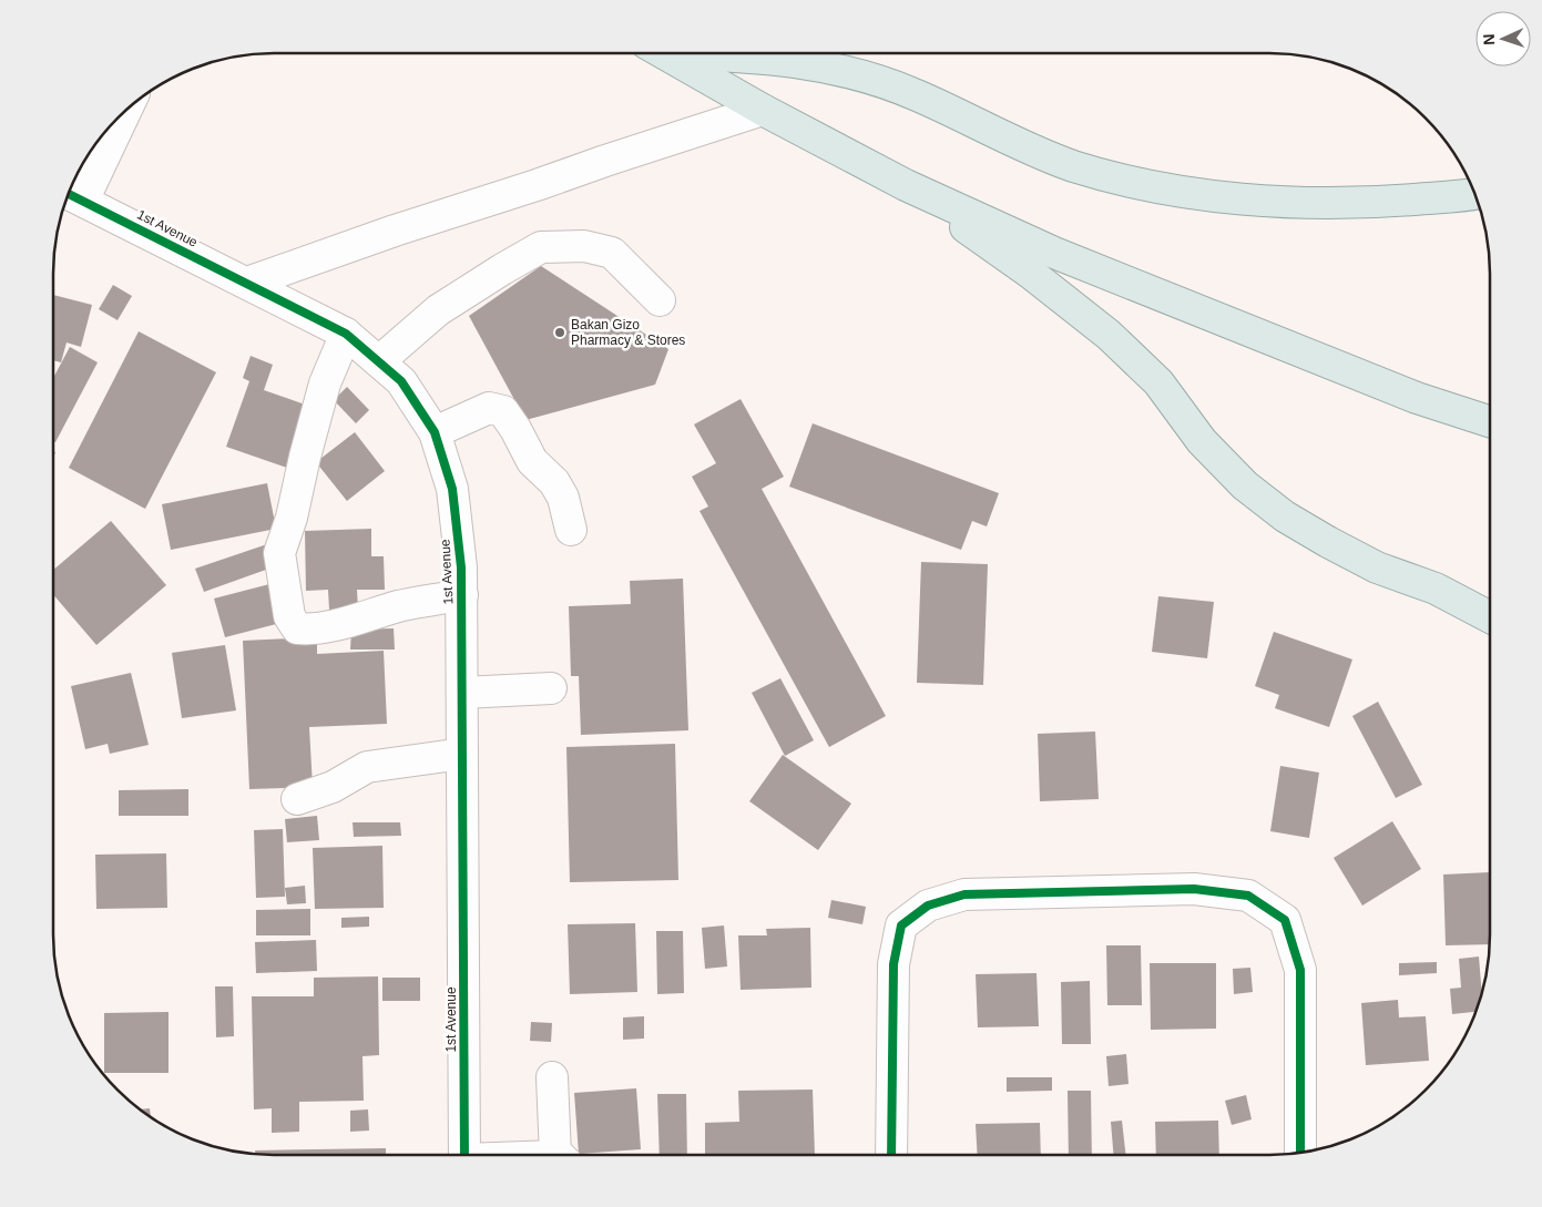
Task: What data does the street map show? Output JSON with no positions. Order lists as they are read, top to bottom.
{
  "streets": {
    "street": ["1st Avenue"]
  },
  "places": ["Bakan Gizo Pharmacy & Stores"],
  "north": "left"
}
